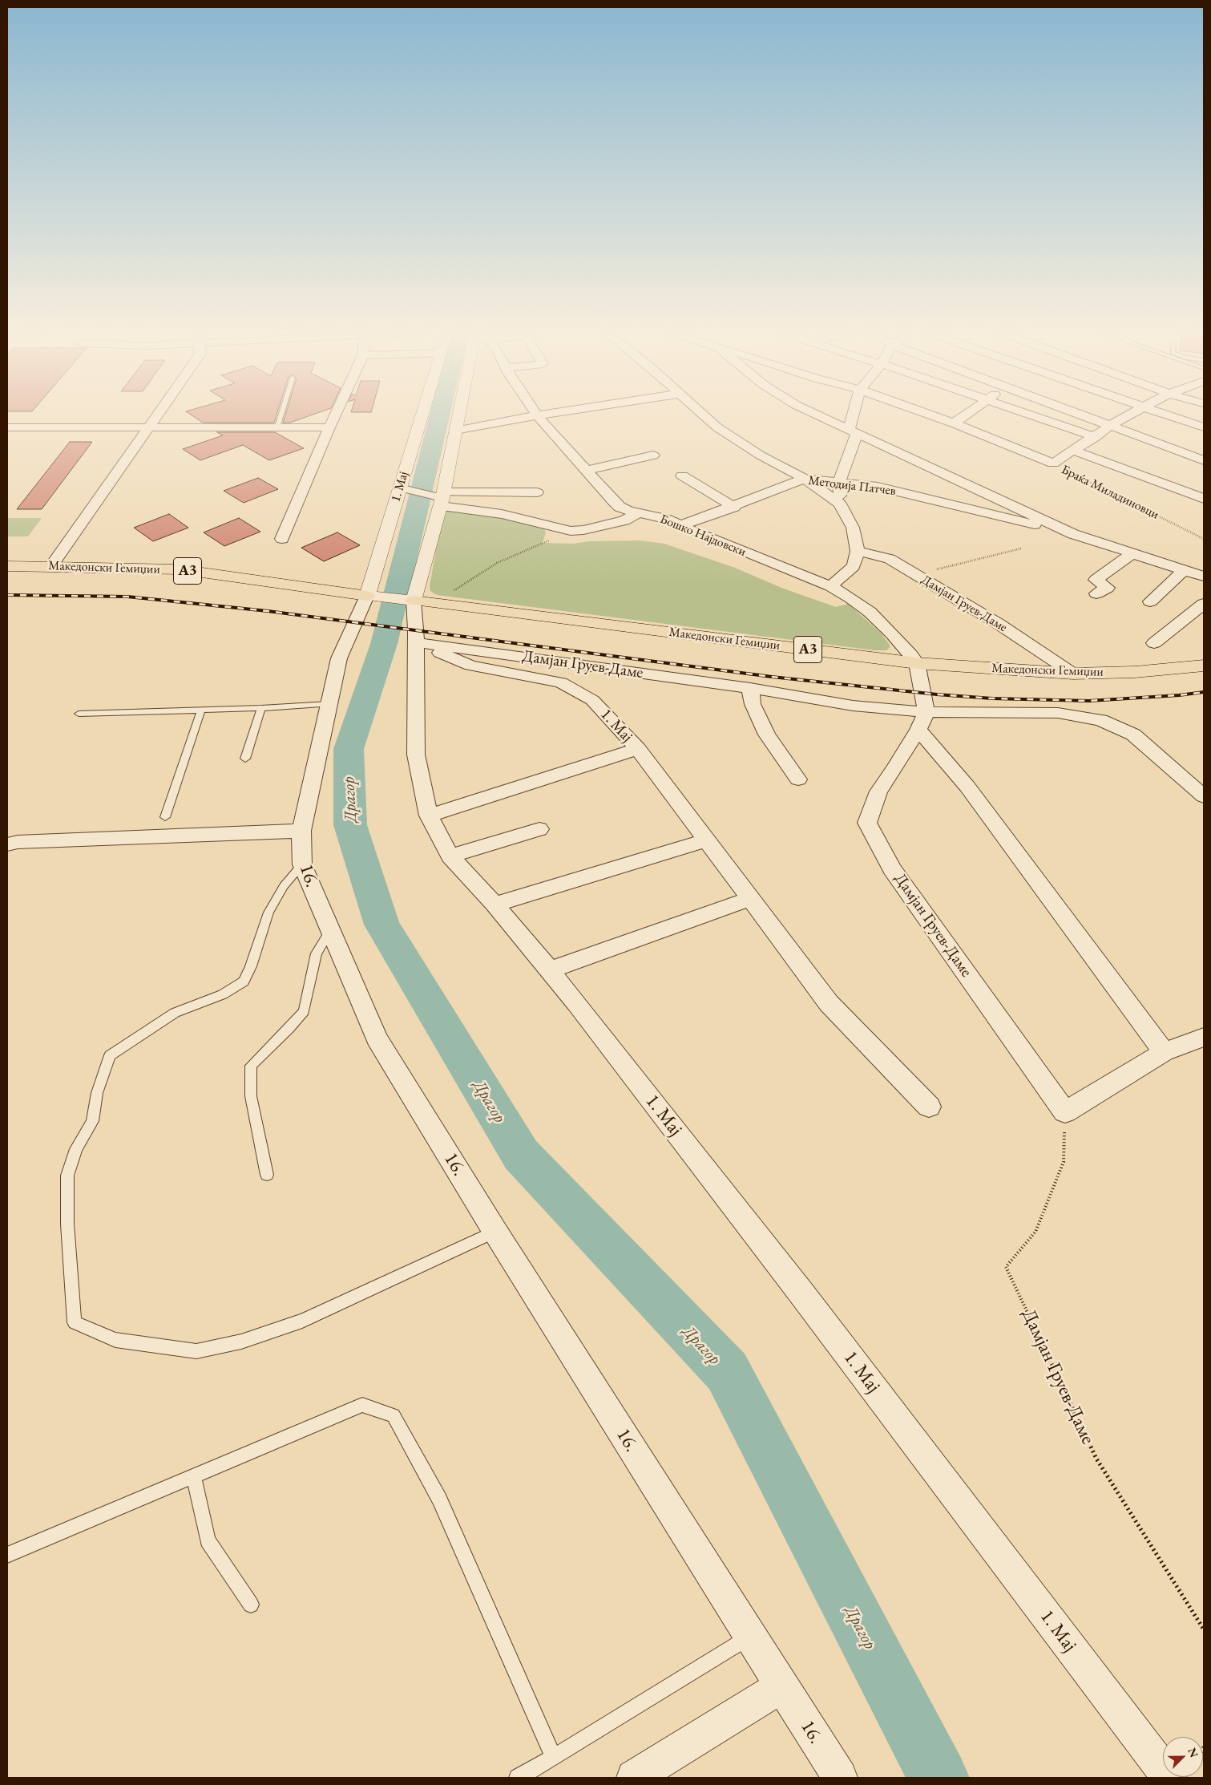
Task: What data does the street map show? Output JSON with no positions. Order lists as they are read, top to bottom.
{
  "streets": {
    "main road": ["Македонски Гемиџии", "A3"],
    "street": [
      "Методија Патчев",
      "1. Мај",
      "Браќа Миладиновци",
      "Бошко Најдовски",
      "Дамјан Груев-Даме",
      "16."
    ]
  },
  "crossings": [
    ["Методија Патчев", "Бошко Најдовски"],
    ["1. Мај", "Македонски Гемиџии"],
    ["1. Мај", "A3"],
    ["1. Мај", "Дамјан Груев-Даме"],
    ["1. Мај", "16."],
    ["Македонски Гемиџии", "A3"],
    ["Македонски Гемиџии", "Дамјан Груев-Даме"],
    ["Македонски Гемиџии", "16."],
    ["A3", "16."]
  ],
  "water": ["Драгор"],
  "north": "top right"
}
